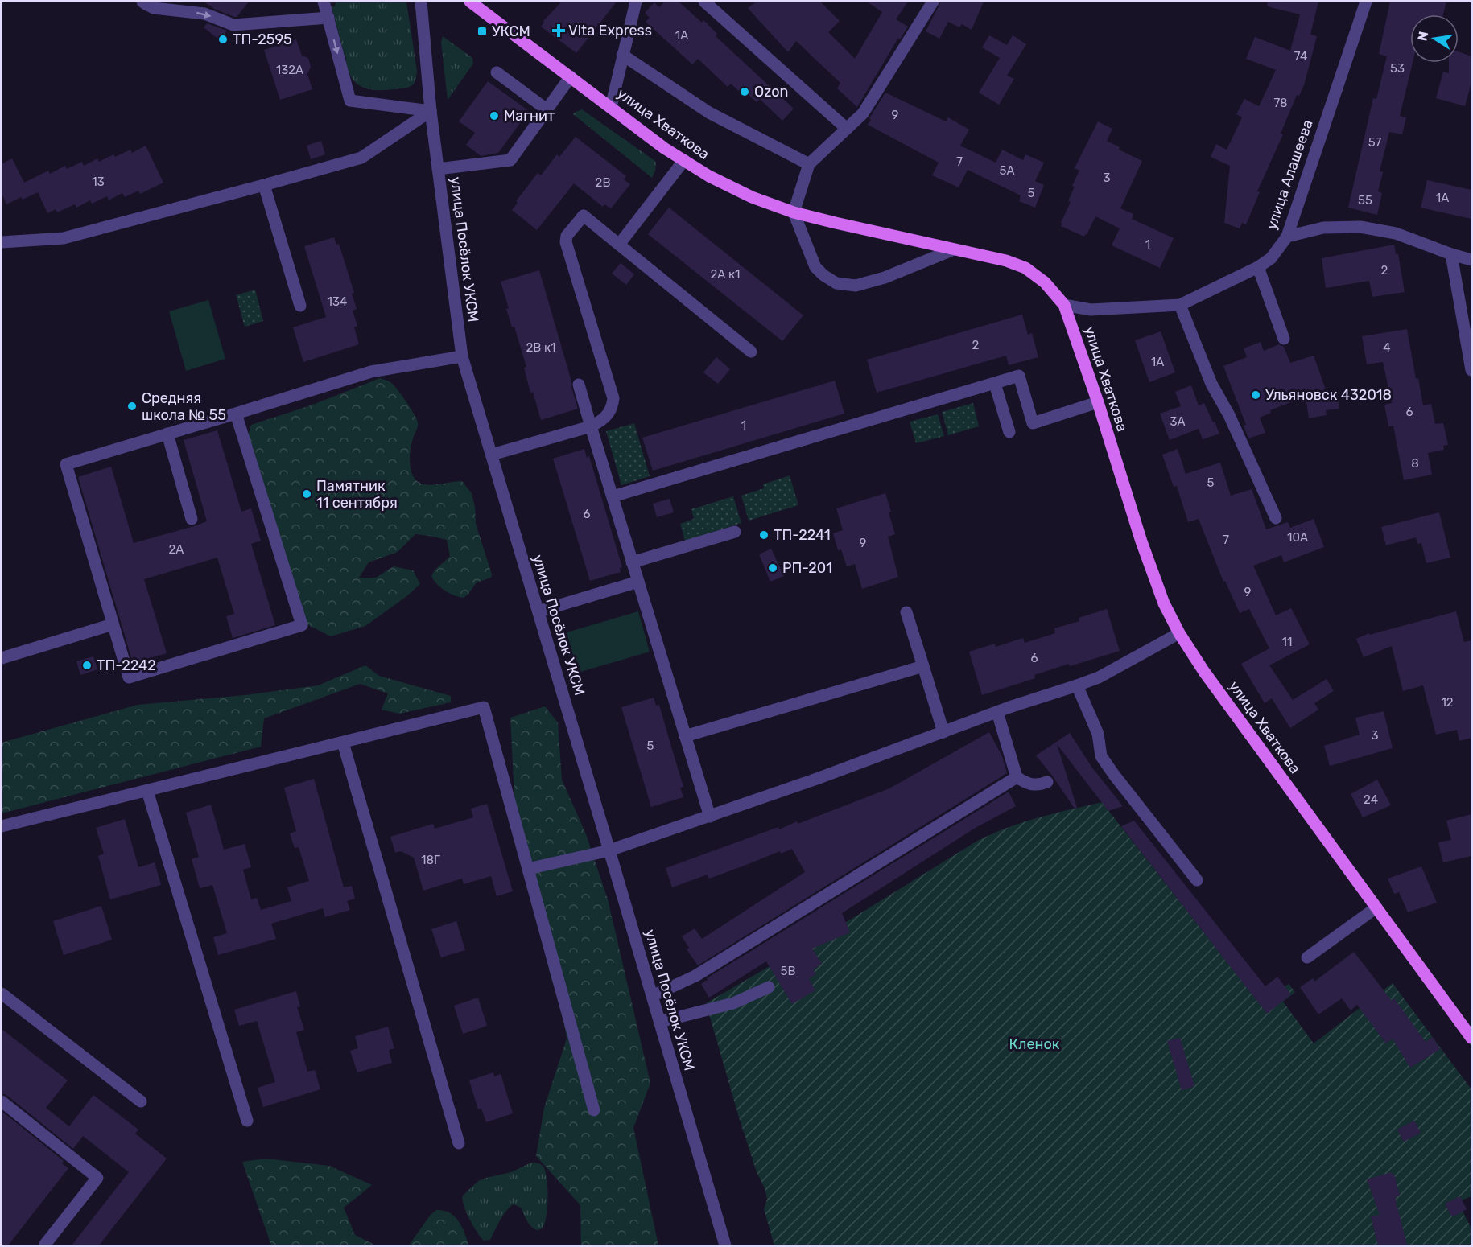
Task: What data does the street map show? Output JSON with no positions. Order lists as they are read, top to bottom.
{
  "streets": {
    "main road": ["улица Хваткова"],
    "street": ["улица Алашеева", "улица Посёлок УКСМ"]
  },
  "crossings": [
    ["улица Хваткова", "улица Алашеева"]
  ],
  "parks": ["Кленок"],
  "places": {
    "health": ["Vita Express"],
    "transit": ["УКСМ"],
    "other": [
      "ТП-2595",
      "Ozon",
      "Магнит",
      "Ульяновск 432018",
      "Средняя школа № 55",
      "Памятник 11 сентября",
      "ТП-2241",
      "РП-201",
      "ТП-2242"
    ]
  },
  "house_numbers": [
    "1А",
    "74",
    "53",
    "132А",
    "78",
    "9",
    "57",
    "7",
    "5А",
    "3",
    "13",
    "2В",
    "5",
    "1А",
    "55",
    "1",
    "2",
    "2А к1",
    "134",
    "2",
    "2В к1",
    "4",
    "1А",
    "6",
    "3А",
    "1",
    "8",
    "5",
    "6",
    "10А",
    "7",
    "9",
    "2А",
    "9",
    "11",
    "6",
    "12",
    "3",
    "5",
    "24",
    "18Г",
    "5В"
  ],
  "north": "left"
}
